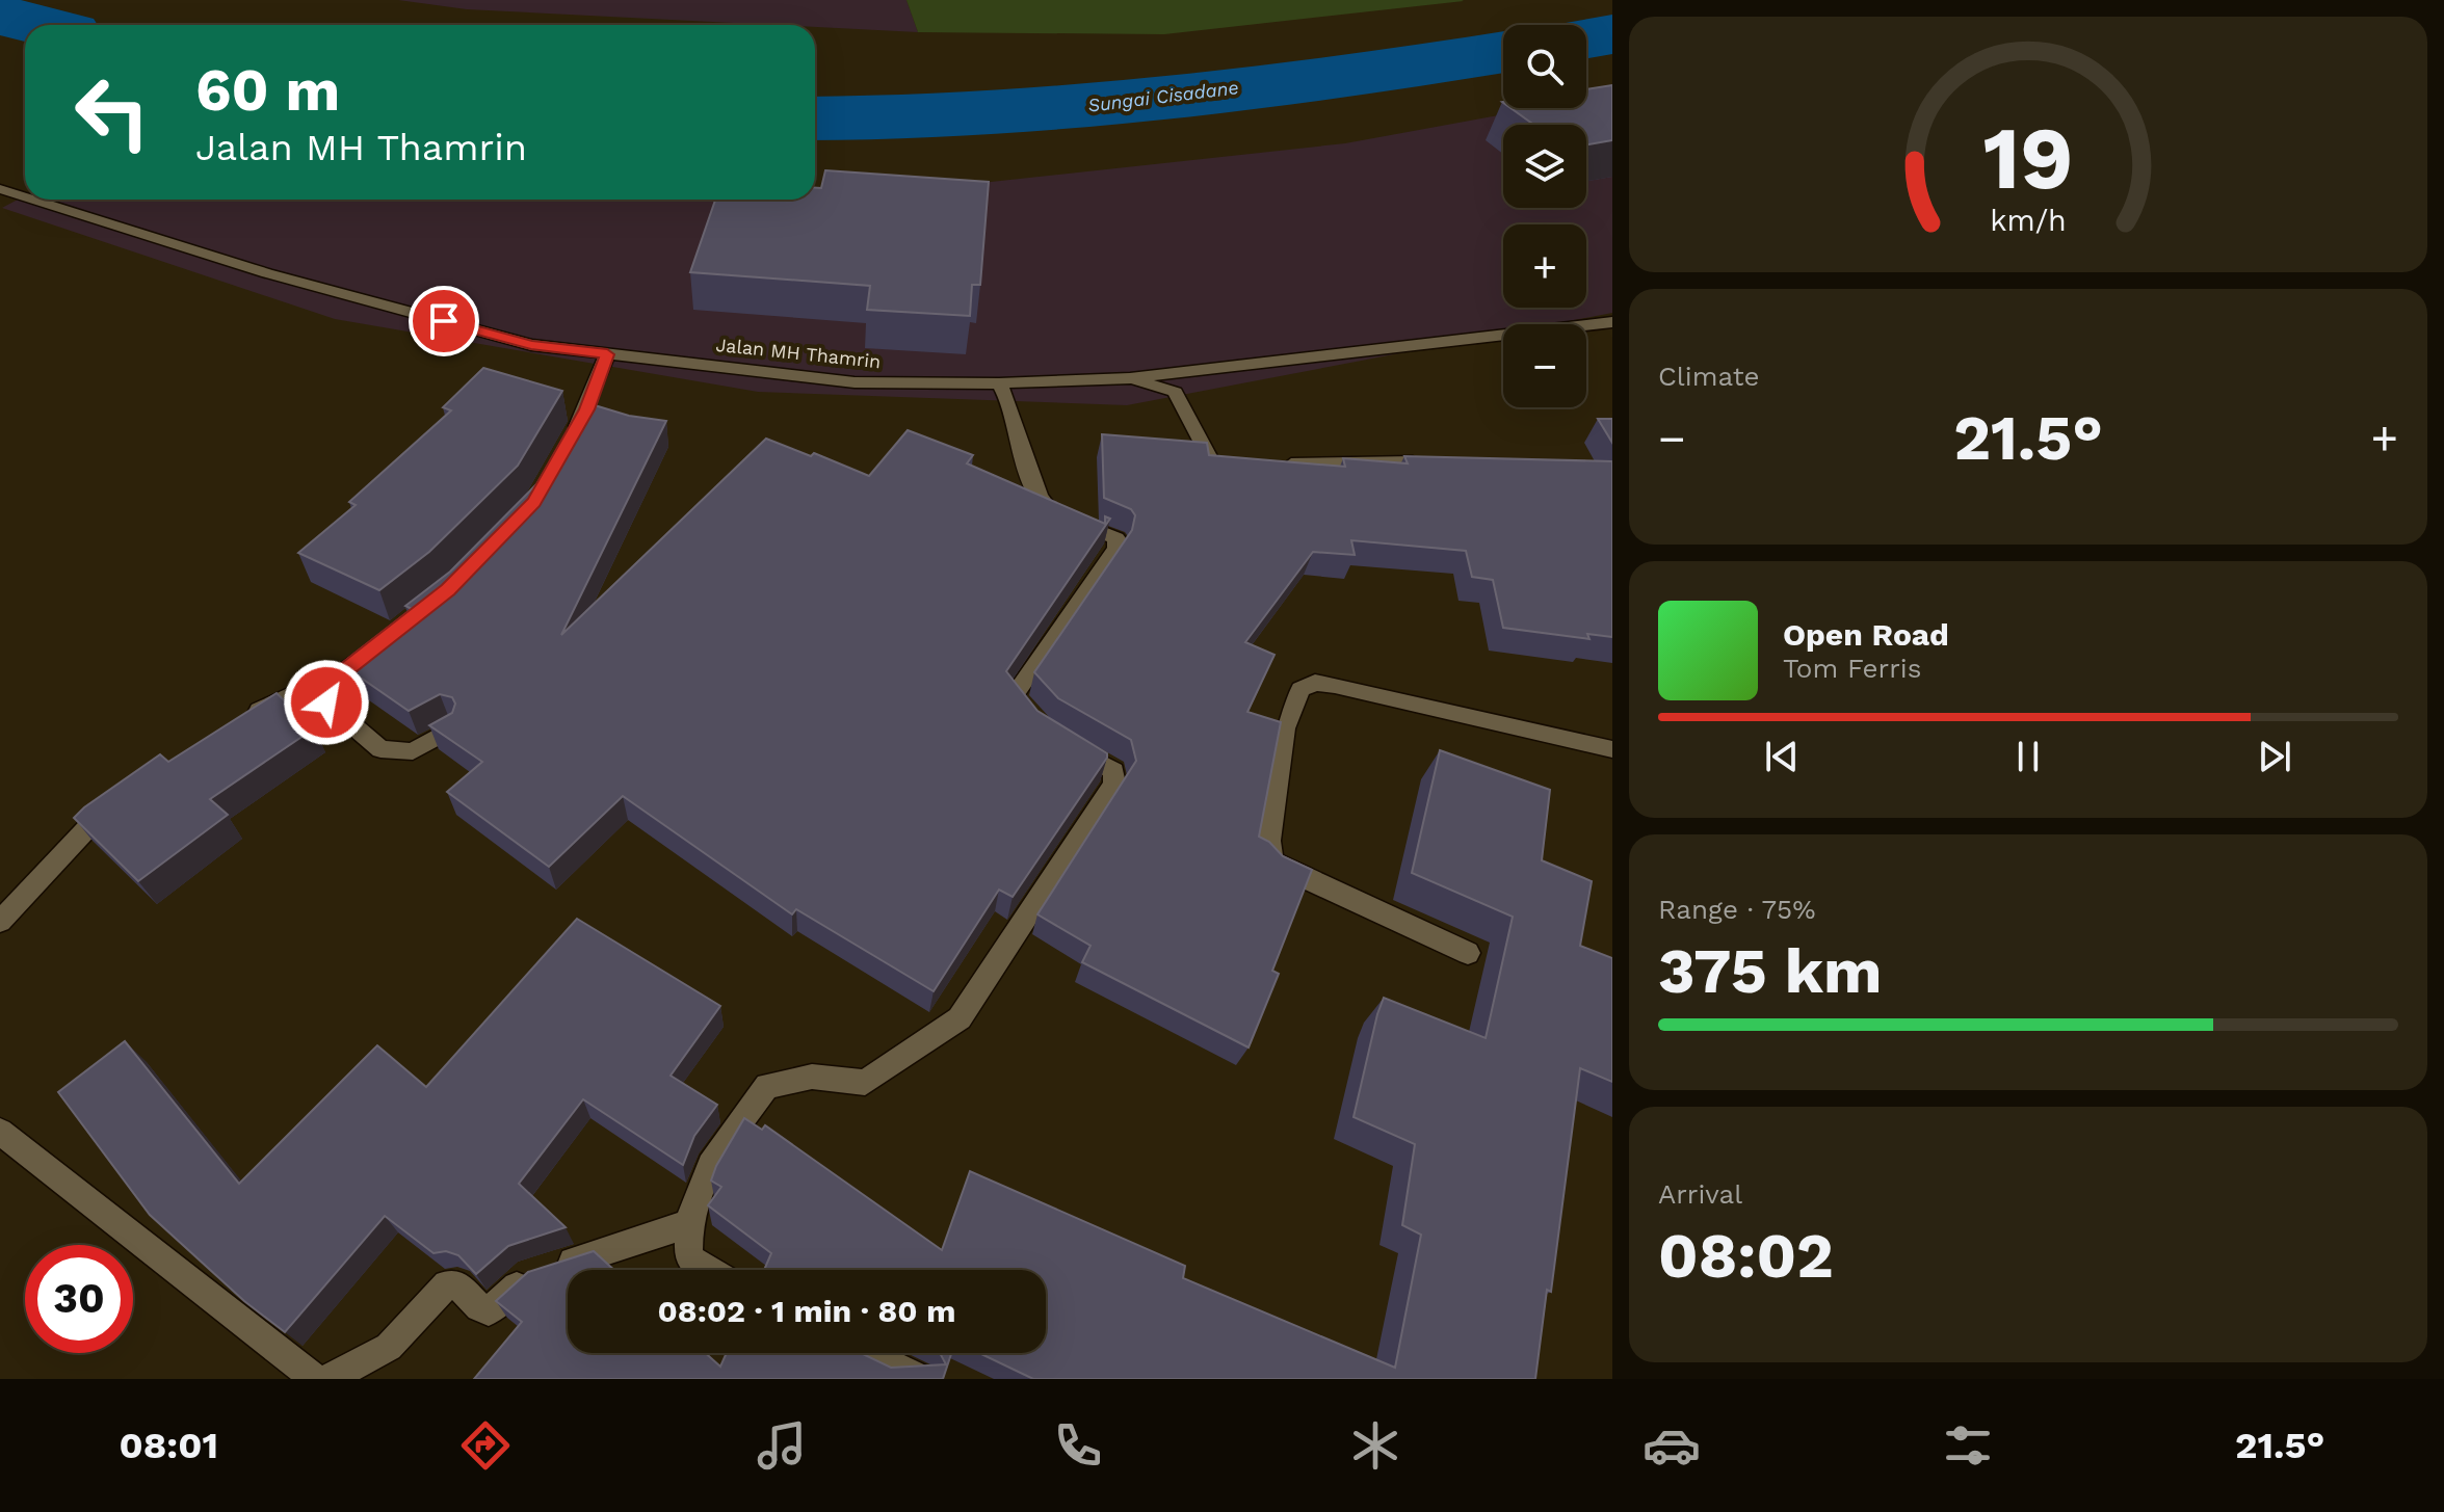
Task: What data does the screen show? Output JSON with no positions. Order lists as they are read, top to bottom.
{
  "streets": {
    "street": ["Jalan MH Thamrin"]
  },
  "water": ["Sungai Cisadane"],
  "page": {
    "map_buttons": ["+", "−"],
    "turn": ["60 m", "Jalan MH Thamrin"],
    "tile": [
      "Climate",
      ["Range · 75%", "375 km"],
      ["Arrival", "08:02"]
    ],
    "heat": ["−", "21.5°", "+"],
    "song": ["Open Road", "Tom Ferris"],
    "limit": "30",
    "trip": "08:02 · 1 min · 80 m",
    "tabs": ["08:01", "21.5°"],
    "gauge": ["19", "km/h"]
  }
}
